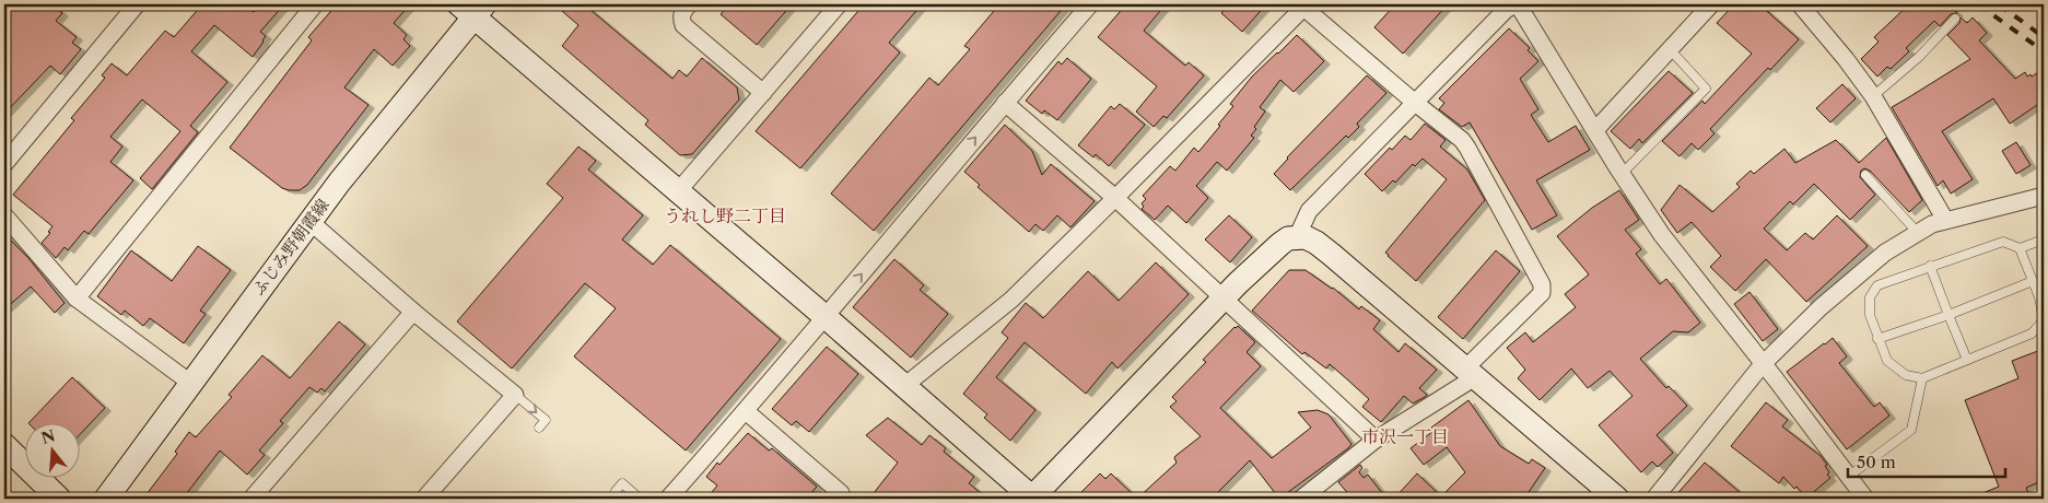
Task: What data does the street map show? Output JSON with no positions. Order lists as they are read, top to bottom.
{
  "streets": {
    "street": ["ふじみ野朝霞線"]
  },
  "districts": ["うれし野二丁目", "市沢一丁目"],
  "scale_bar": "50 m",
  "north": "top"
}
